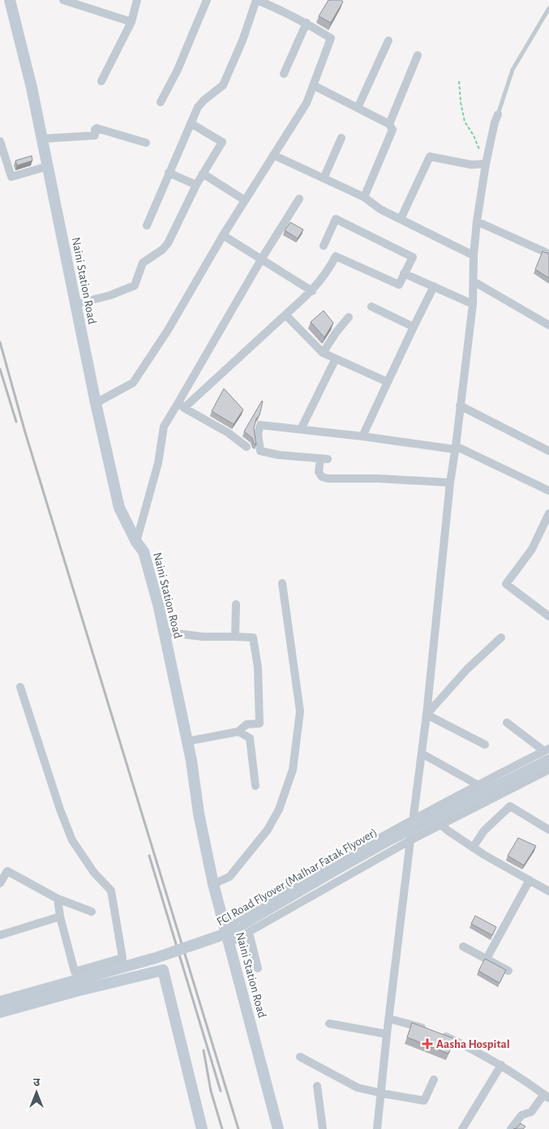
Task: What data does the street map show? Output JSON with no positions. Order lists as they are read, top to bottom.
{
  "streets": {
    "street": ["Naini Station Road", "FCI Road Flyover (Malhar Fatak Flyover)"]
  },
  "places": {
    "health": ["Aasha Hospital"]
  },
  "north": "top"
}
